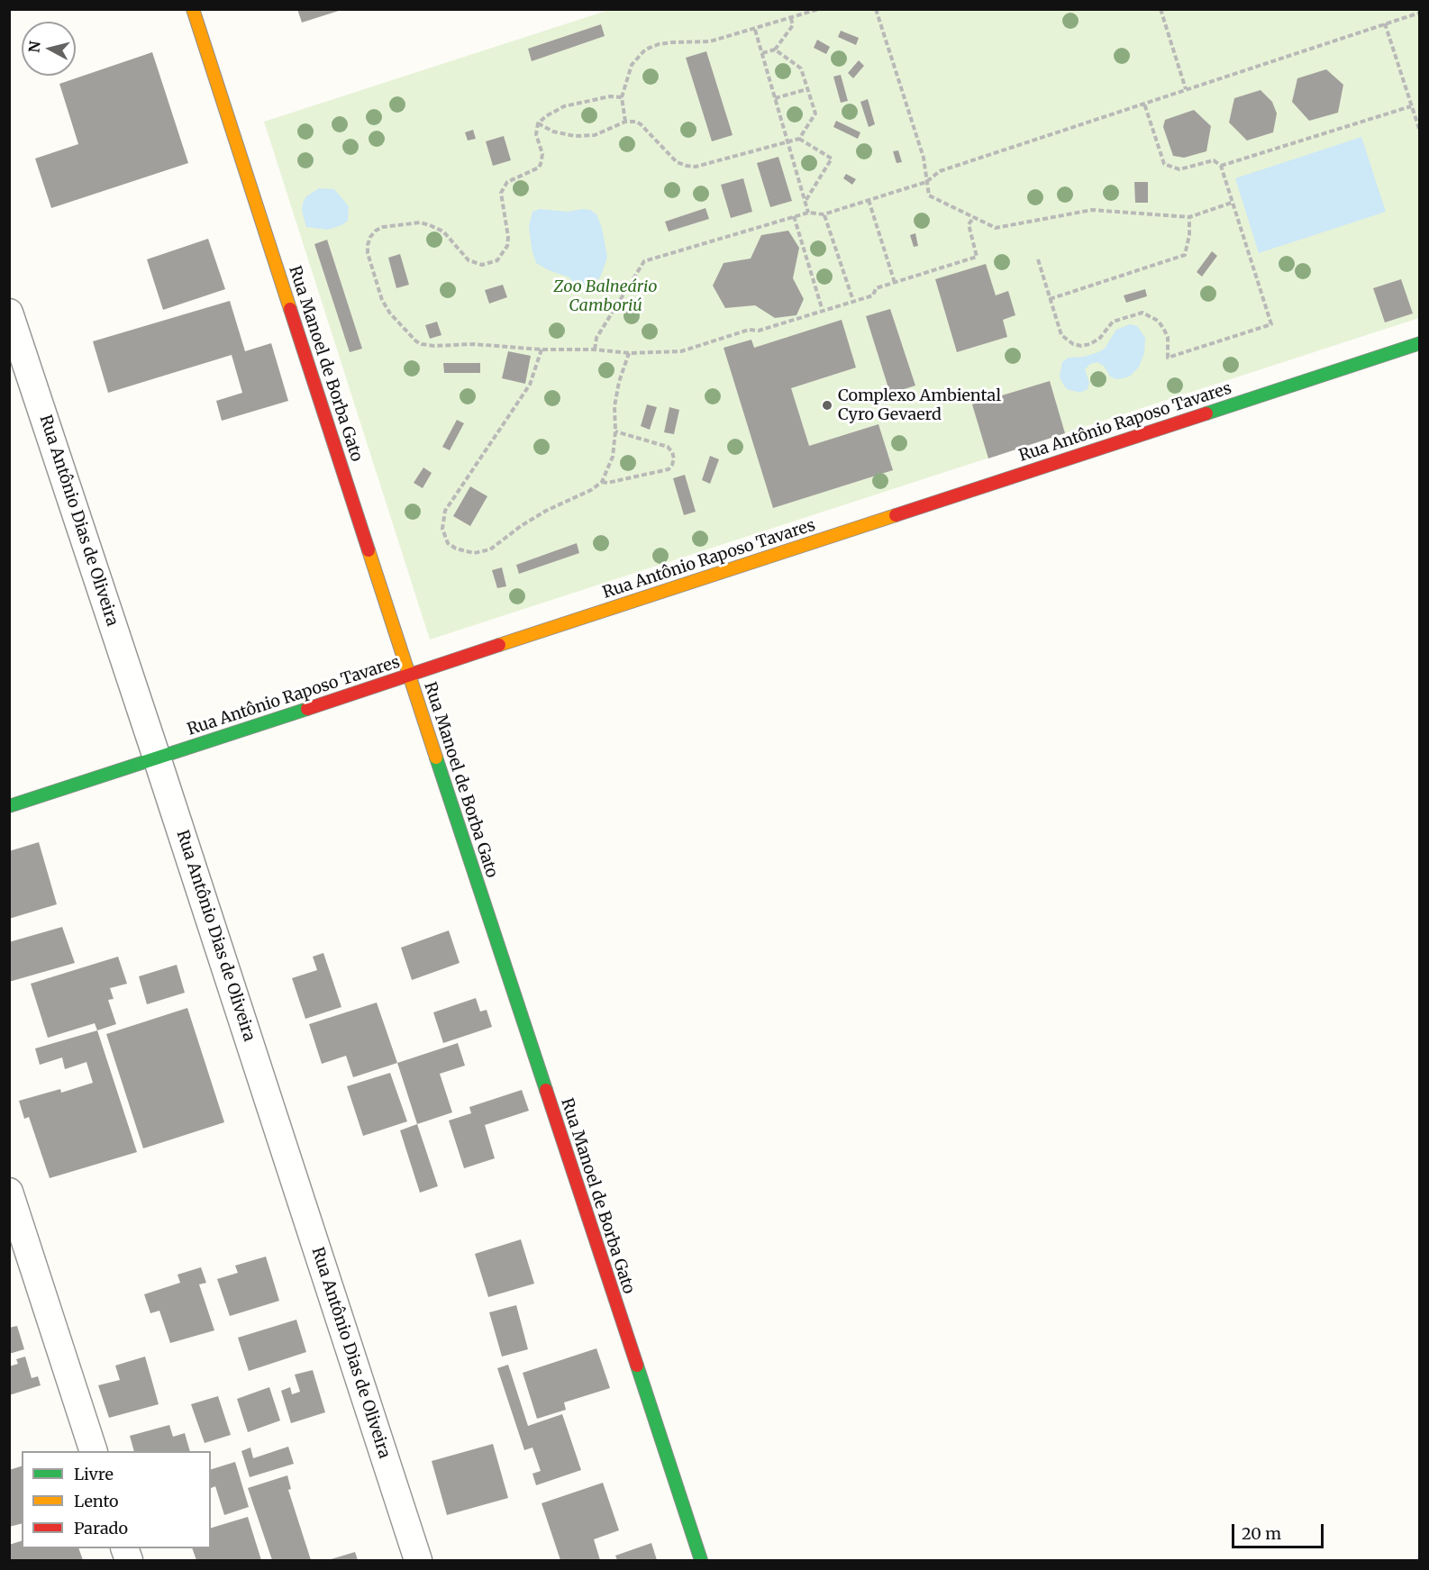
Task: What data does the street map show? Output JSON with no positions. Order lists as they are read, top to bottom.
{
  "streets": {
    "street": ["Rua Manoel de Borba Gato", "Rua Antônio Raposo Tavares", "Rua Antônio Dias de Oliveira"]
  },
  "crossings": [
    ["Rua Manoel de Borba Gato", "Rua Antônio Raposo Tavares"],
    ["Rua Antônio Raposo Tavares", "Rua Antônio Dias de Oliveira"]
  ],
  "parks": ["Zoo Balneário Camboriú"],
  "places": ["Complexo Ambiental Cyro Gevaerd"],
  "legend": ["Livre", "Lento", "Parado"],
  "scale_bar": "20 m",
  "north": "left"
}
